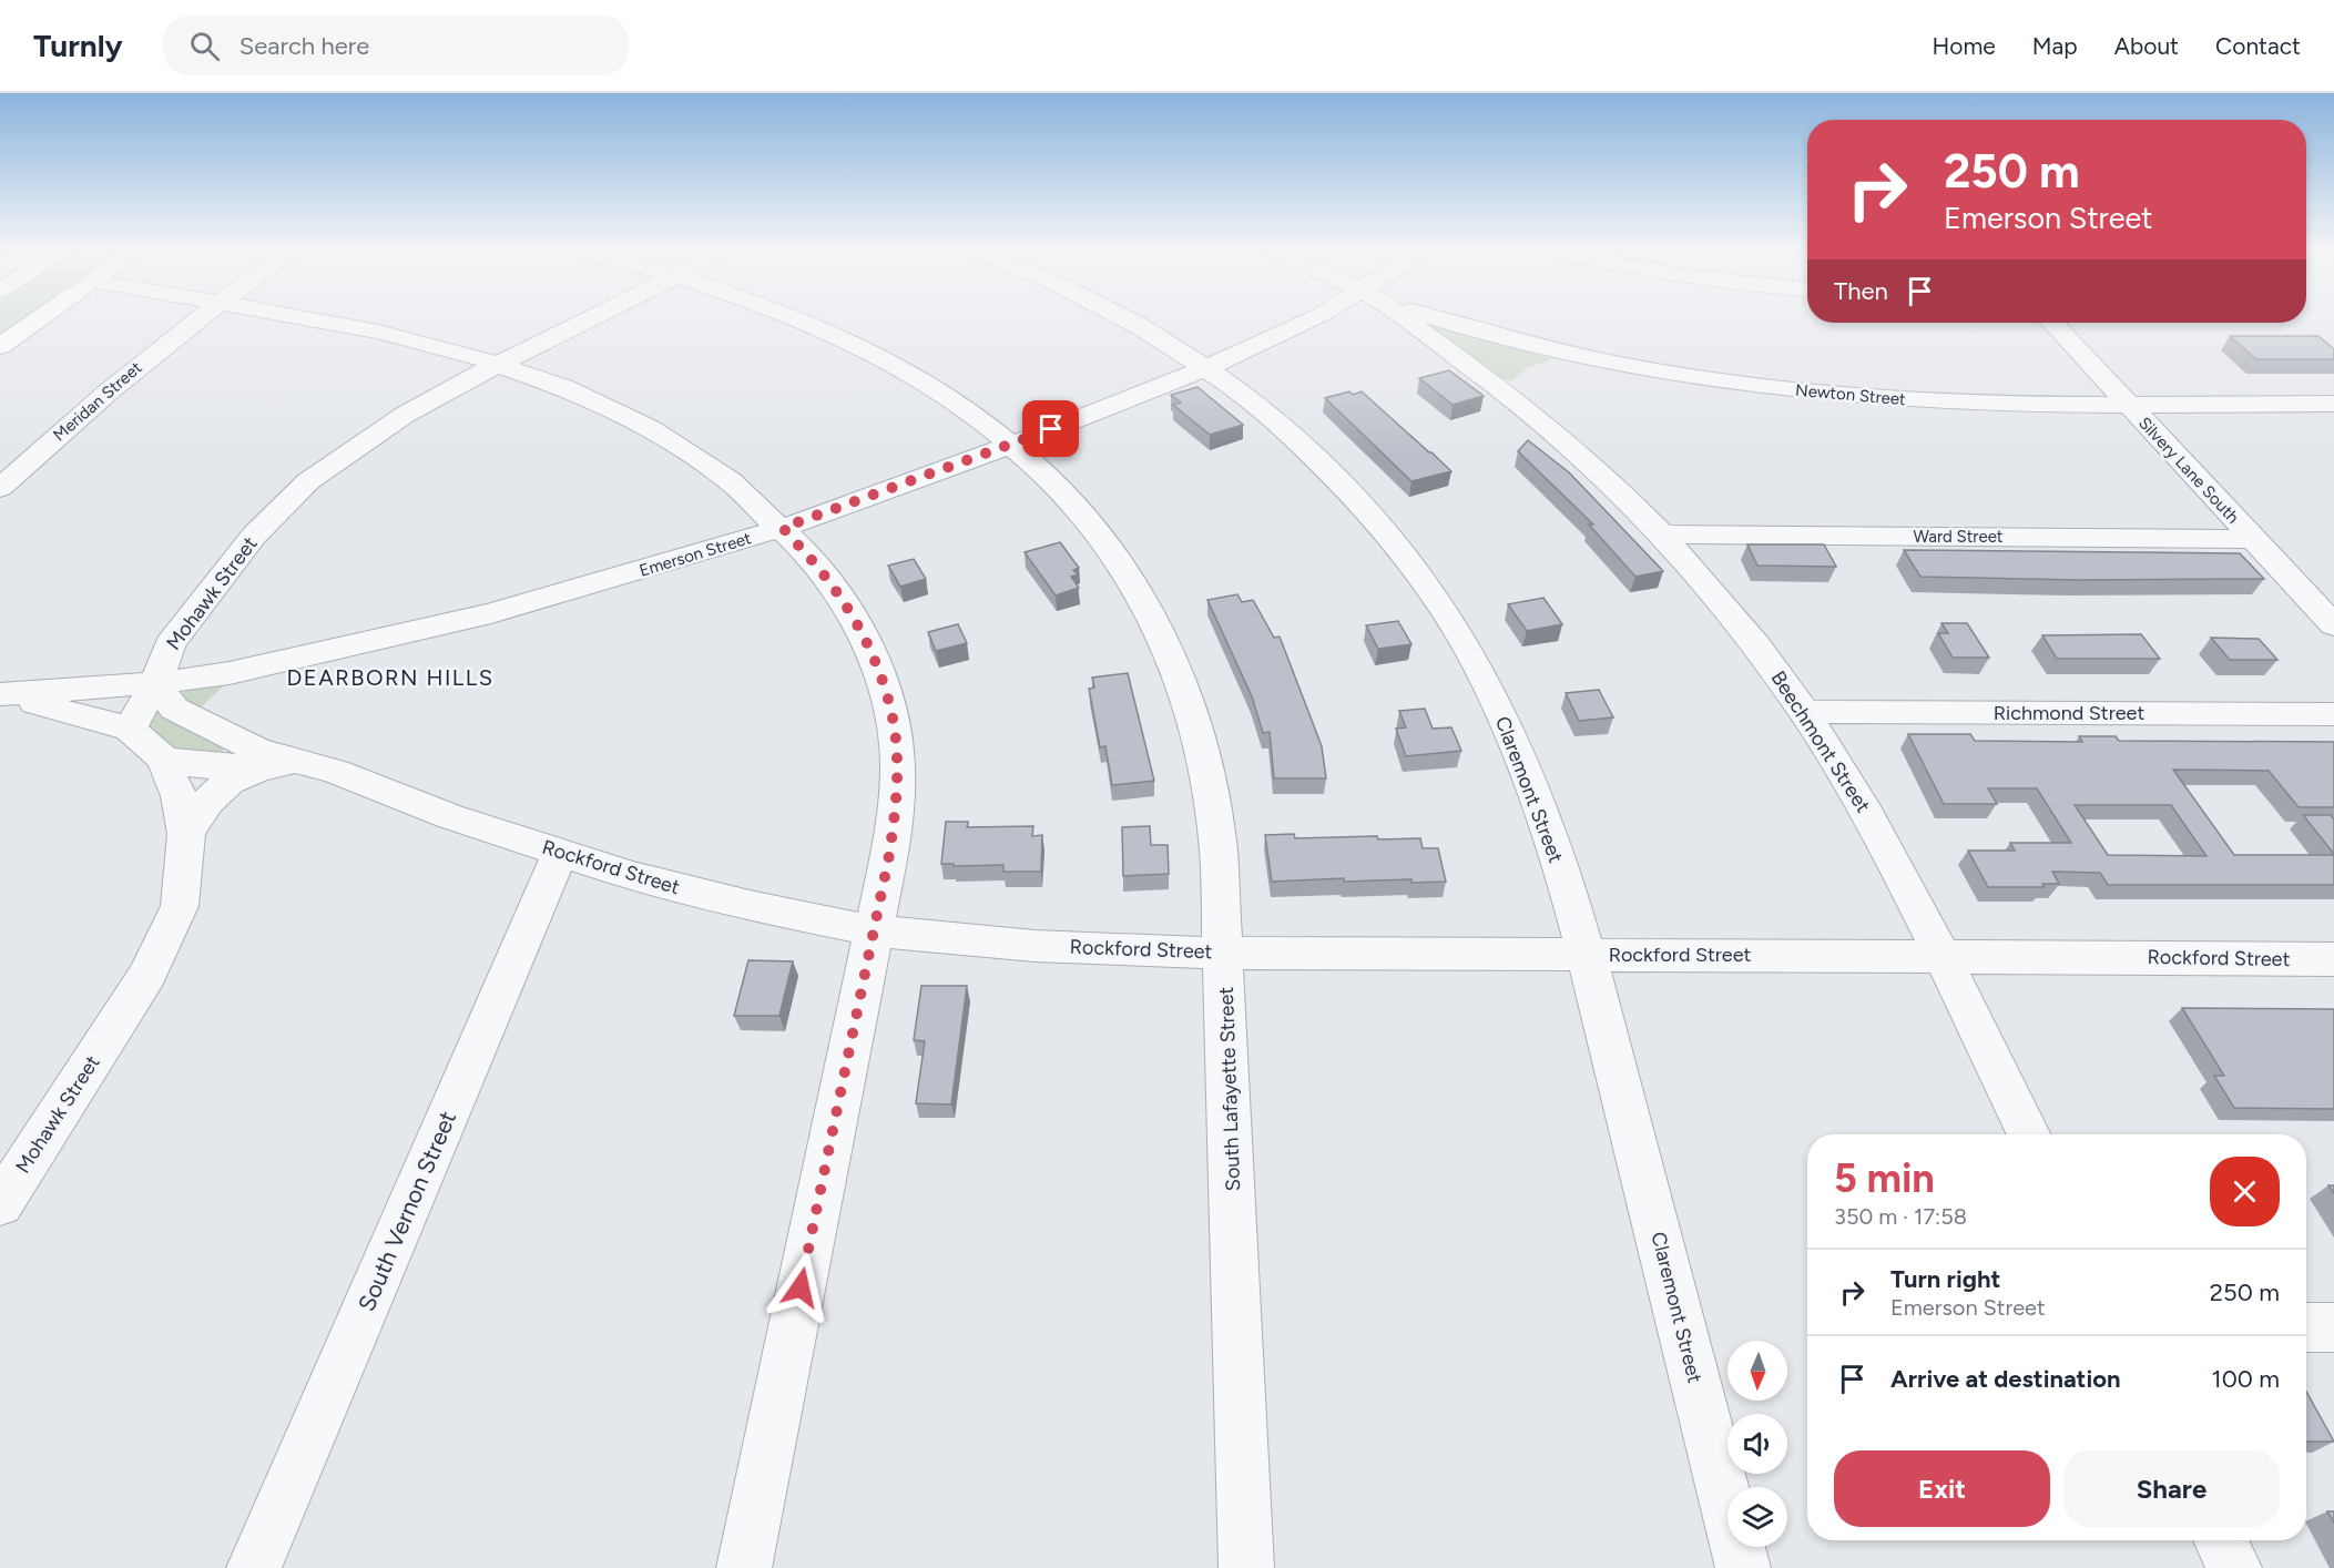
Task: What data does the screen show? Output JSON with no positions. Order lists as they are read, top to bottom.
{
  "streets": {
    "street": [
      "Newton Street",
      "Meridan Street",
      "Silvery Lane South",
      "Ward Street",
      "Emerson Street",
      "Mohawk Street",
      "Richmond Street",
      "Beechmont Street",
      "Claremont Street",
      "Rockford Street",
      "South Lafayette Street",
      "South Vernon Street"
    ]
  },
  "crossings": [
    ["Newton Street", "Silvery Lane South"],
    ["Silvery Lane South", "Ward Street"],
    ["Ward Street", "Beechmont Street"],
    ["Emerson Street", "Mohawk Street"],
    ["Emerson Street", "Claremont Street"],
    ["Emerson Street", "Rockford Street"],
    ["Emerson Street", "South Lafayette Street"],
    ["Mohawk Street", "Rockford Street"],
    ["Richmond Street", "Beechmont Street"],
    ["Beechmont Street", "Rockford Street"],
    ["Claremont Street", "Rockford Street"],
    ["Rockford Street", "South Lafayette Street"],
    ["Rockford Street", "South Vernon Street"]
  ],
  "districts": ["DEARBORN HILLS"],
  "north": "bottom",
  "page": {
    "header": "Turnly",
    "search": "Search here",
    "nav": [
      "Home",
      "Map",
      "About",
      "Contact"
    ],
    "turn": ["250 m", "Emerson Street"],
    "then": "Then",
    "heading": ["5 min", "350 m · 17:58"],
    "list": [
      {
        "name": "Turn right",
        "note": "Emerson Street",
        "value": "250 m"
      },
      {
        "name": "Arrive at destination",
        "value": "100 m"
      }
    ],
    "buttons": ["Exit", "Share"]
  }
}
